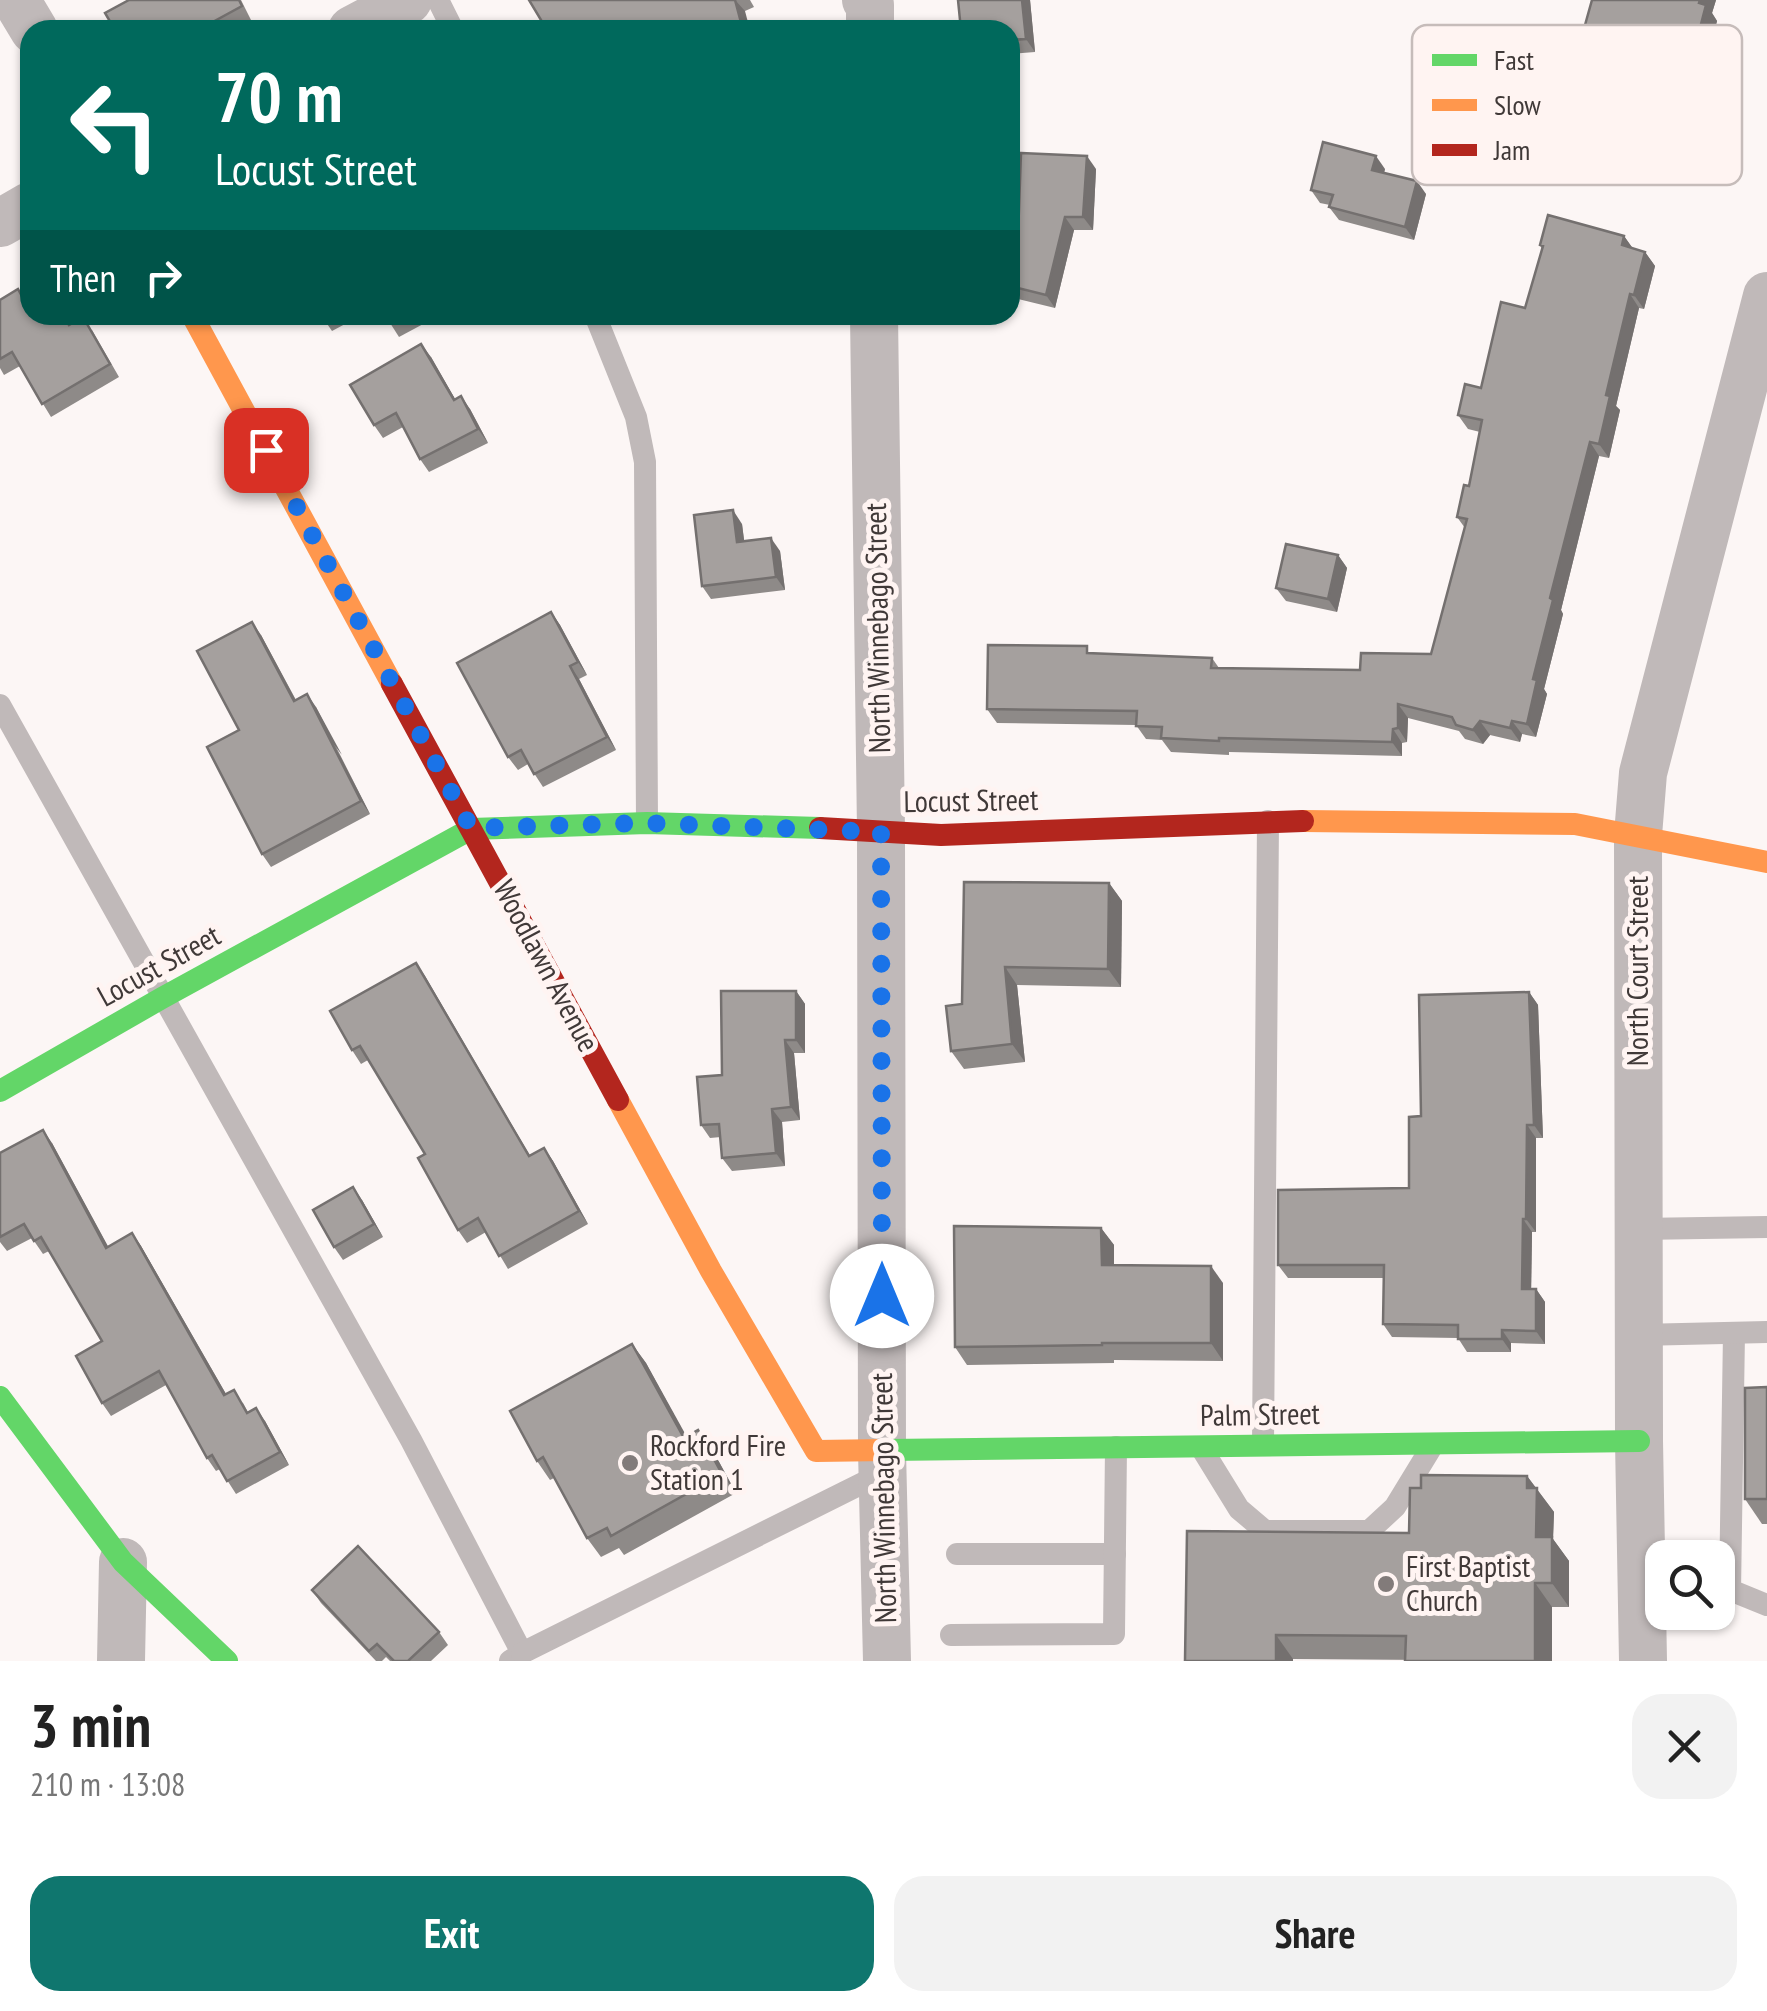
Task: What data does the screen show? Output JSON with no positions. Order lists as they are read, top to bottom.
{
  "streets": {
    "street": [
      "North Winnebago Street",
      "Locust Street",
      "Woodlawn Avenue",
      "North Court Street",
      "Palm Street"
    ]
  },
  "crossings": [
    ["North Winnebago Street", "Locust Street"],
    ["North Winnebago Street", "Woodlawn Avenue"],
    ["North Winnebago Street", "Palm Street"],
    ["Locust Street", "Woodlawn Avenue"],
    ["Locust Street", "North Court Street"],
    ["Woodlawn Avenue", "Palm Street"],
    ["North Court Street", "Palm Street"]
  ],
  "places": ["Rockford Fire Station 1", "First Baptist Church"],
  "legend": ["Fast", "Slow", "Jam"],
  "page": {
    "turn": ["70 m", "Locust Street"],
    "then": "Then",
    "heading": ["3 min", "210 m · 13:08"],
    "buttons": ["Exit", "Share"]
  }
}
